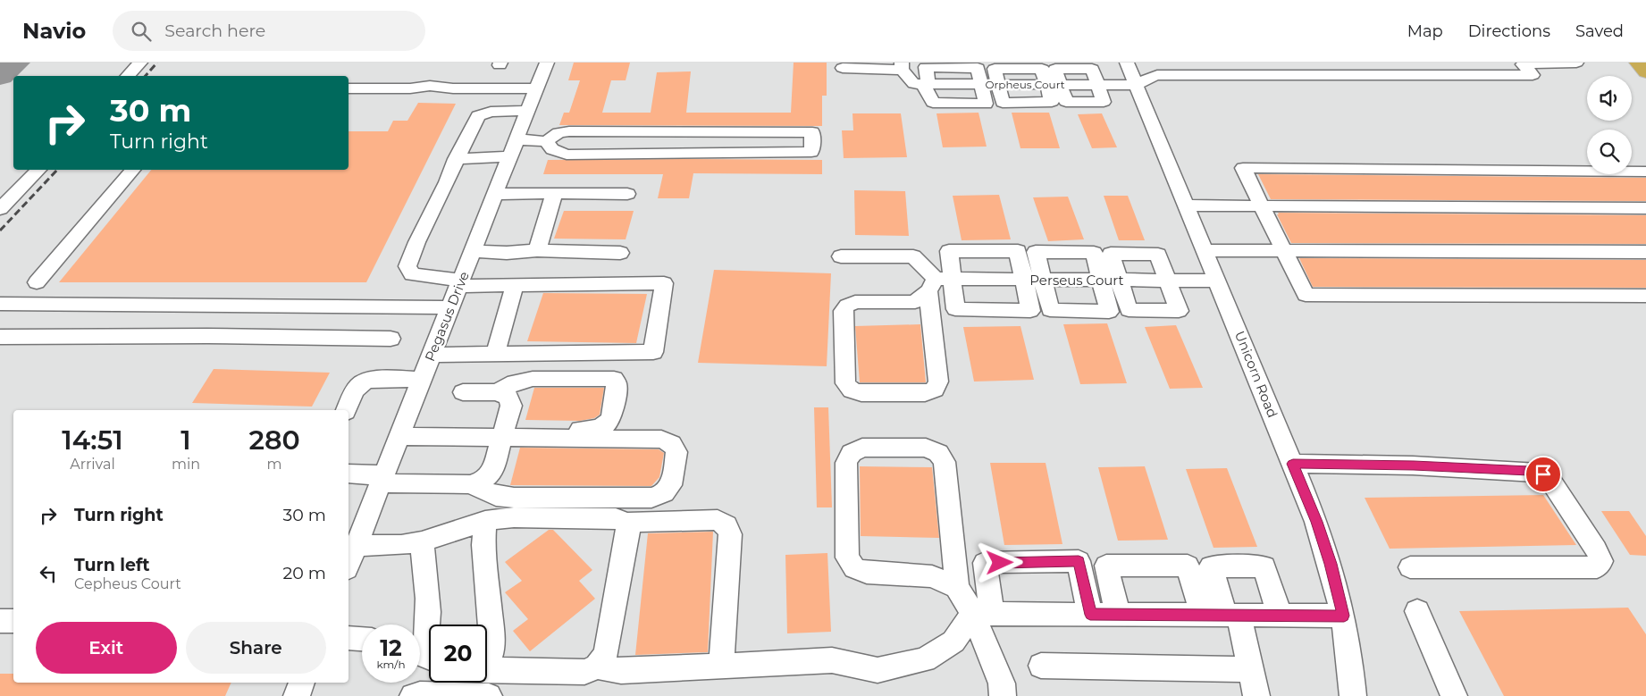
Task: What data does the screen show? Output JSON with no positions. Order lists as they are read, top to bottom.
{
  "streets": {
    "street": [
      "Orpheus Court",
      "Perseus Court",
      "Pegasus Drive",
      "Unicorn Road"
    ]
  },
  "crossings": [
    ["Orpheus Court", "Unicorn Road"],
    ["Perseus Court", "Unicorn Road"]
  ],
  "page": {
    "header": "Navio",
    "search": "Search here",
    "nav": ["Map", "Directions", "Saved"],
    "turn": ["30 m", "Turn right"],
    "eta": [
      "14:51",
      "Arrival",
      "1",
      "min",
      "280",
      "m"
    ],
    "list": [
      {
        "name": "Turn right",
        "value": "30 m"
      },
      {
        "name": "Turn left",
        "note": "Cepheus Court",
        "value": "20 m"
      }
    ],
    "buttons": ["Exit", "Share"],
    "speed": "12 km/h",
    "limit": "20"
  }
}
